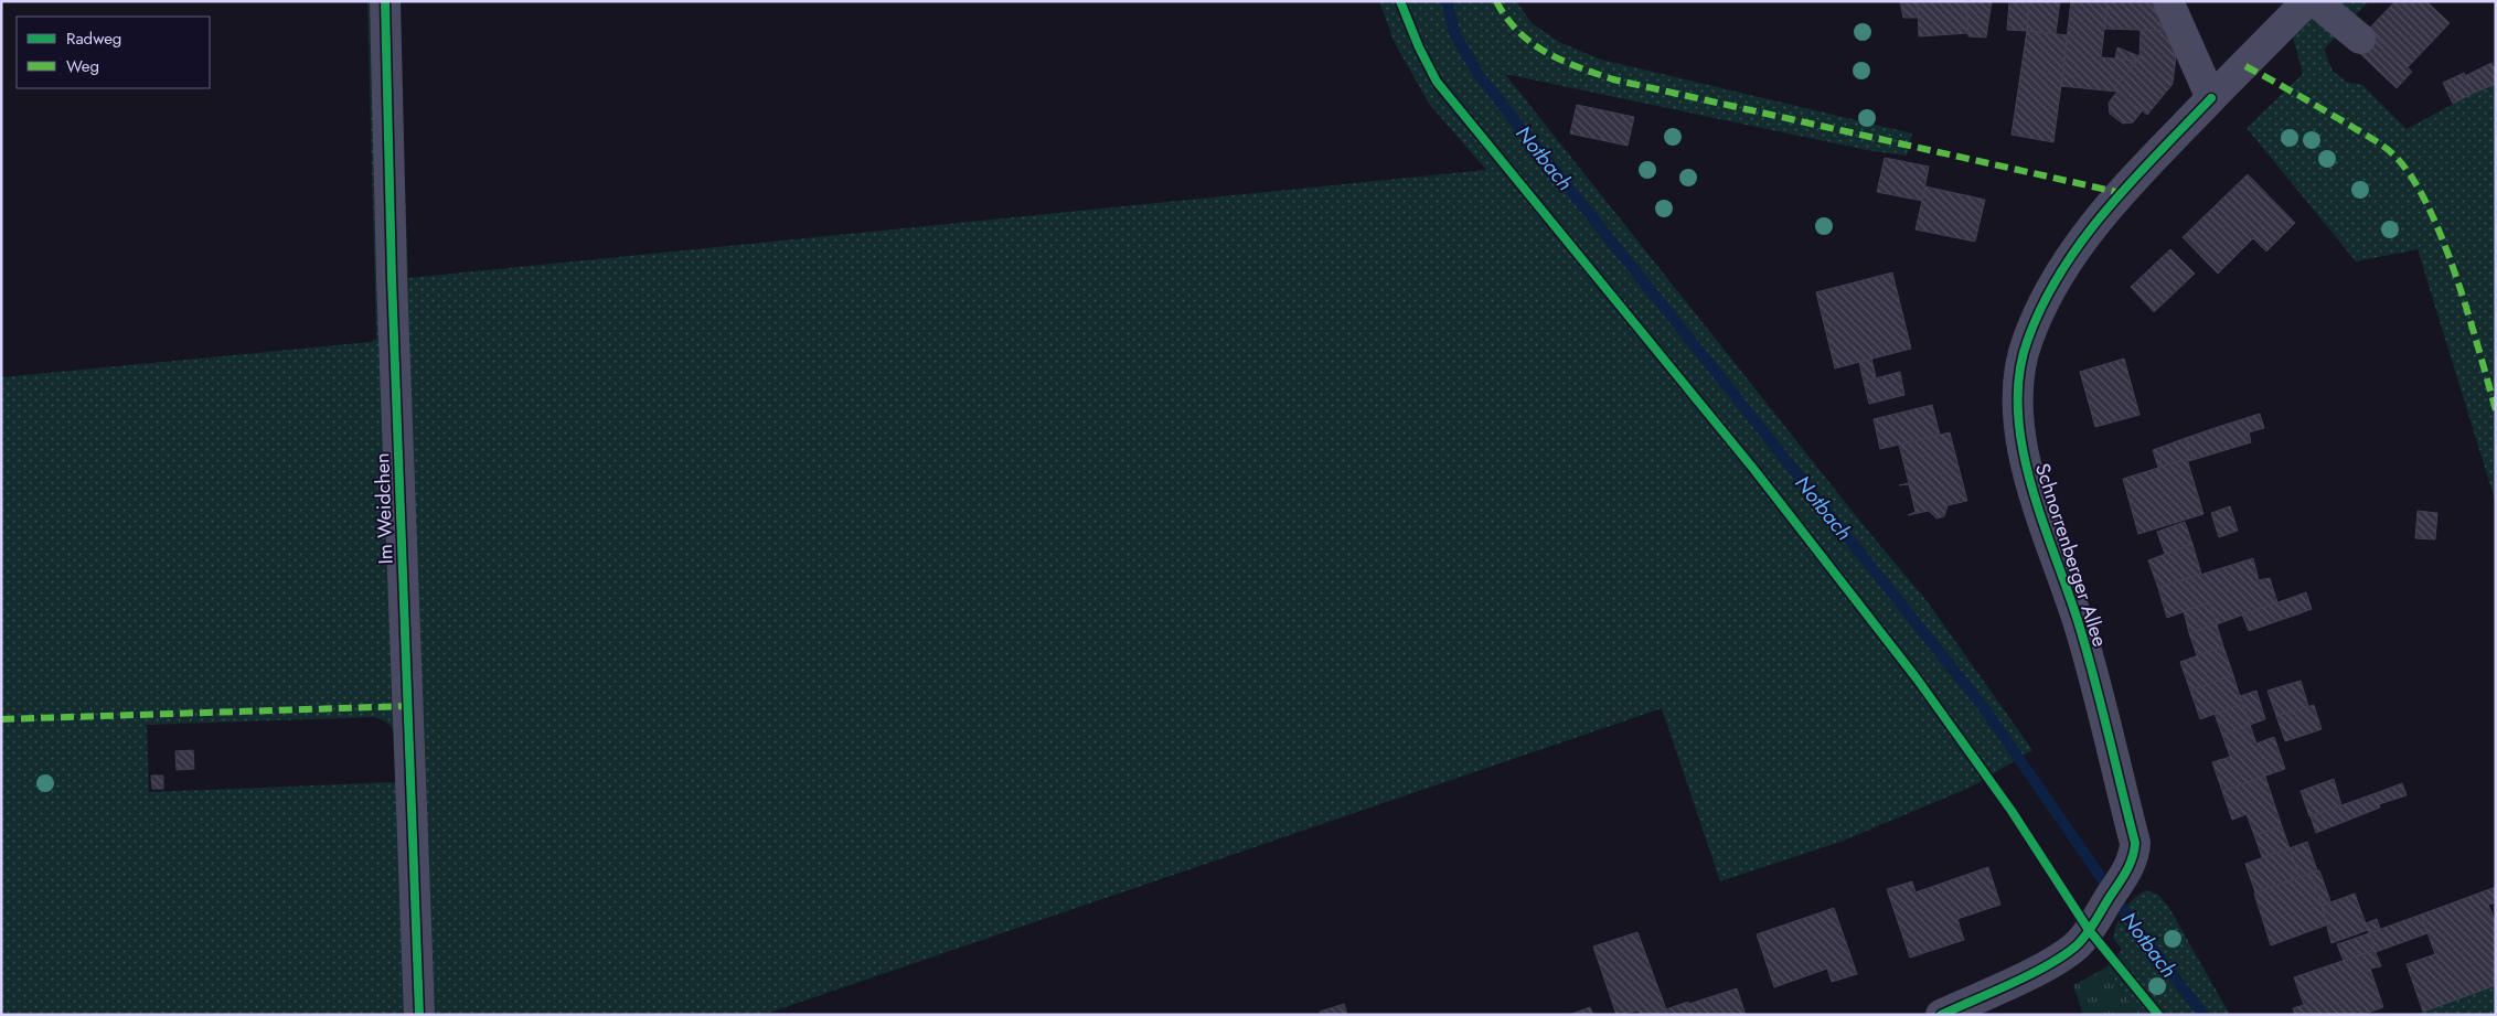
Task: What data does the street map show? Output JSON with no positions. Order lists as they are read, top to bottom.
{
  "streets": {
    "street": ["Im Weidchen", "Schnorrenberger Allee"]
  },
  "water": ["Notbach"],
  "legend": ["Radweg", "Weg"]
}
